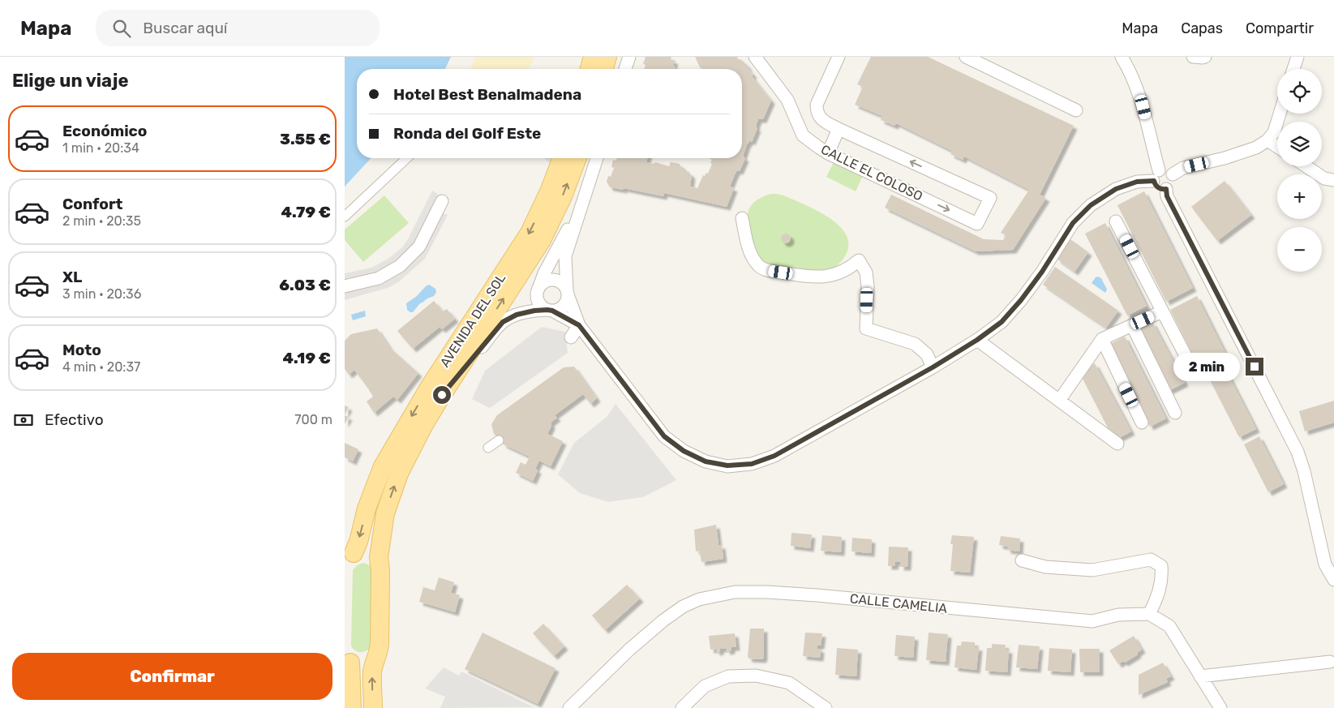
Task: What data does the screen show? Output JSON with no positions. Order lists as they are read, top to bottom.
{
  "streets": {
    "main road": ["AVENIDA DEL SOL"],
    "street": ["CALLE EL COLOSO", "CALLE CAMELIA"]
  },
  "page": {
    "header": "Mapa",
    "search": "Buscar aquí",
    "nav": ["Mapa", "Capas", "Compartir"],
    "heading": "Elige un viaje",
    "map_buttons": ["+", "−"],
    "banner": ["Hotel Best Benalmadena", "Ronda del Golf Este"],
    "list": [
      {
        "name": "Económico",
        "note": "1 min · 20:34",
        "value": "3.55 €"
      },
      {
        "name": "Confort",
        "note": "2 min · 20:35",
        "value": "4.79 €"
      },
      {
        "name": "XL",
        "note": "3 min · 20:36",
        "value": "6.03 €"
      },
      {
        "name": "Moto",
        "note": "4 min · 20:37",
        "value": "4.19 €"
      }
    ],
    "bubble": "2 min",
    "pay": ["Efectivo", "700 m"],
    "buttons": "Confirmar"
  }
}
